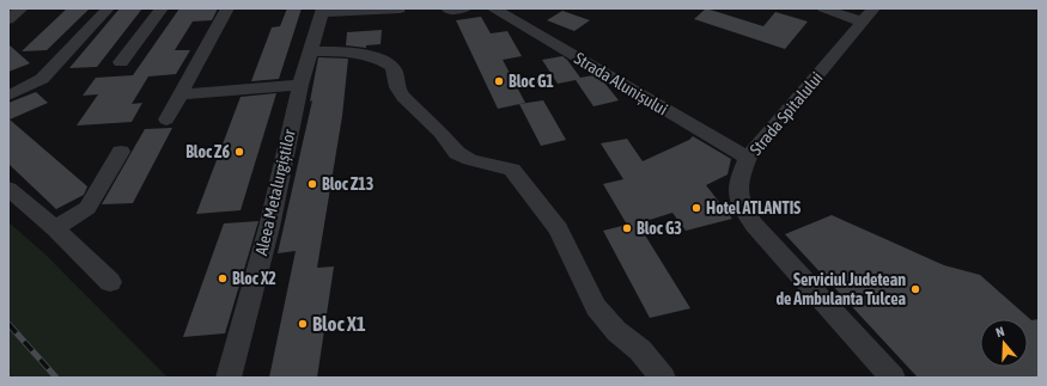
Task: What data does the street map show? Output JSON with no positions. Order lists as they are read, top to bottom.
{
  "streets": {
    "street": ["Strada Alunișului", "Strada Spitalului", "Aleea Metalurgiștilor"]
  },
  "crossings": [
    ["Strada Alunișului", "Strada Spitalului"]
  ],
  "places": [
    "Bloc G1",
    "Bloc Z6",
    "Bloc Z13",
    "Hotel ATLANTIS",
    "Bloc G3",
    "Bloc X2",
    "Serviciul Judetean de Ambulanta Tulcea",
    "Bloc X1"
  ],
  "north": "top"
}
